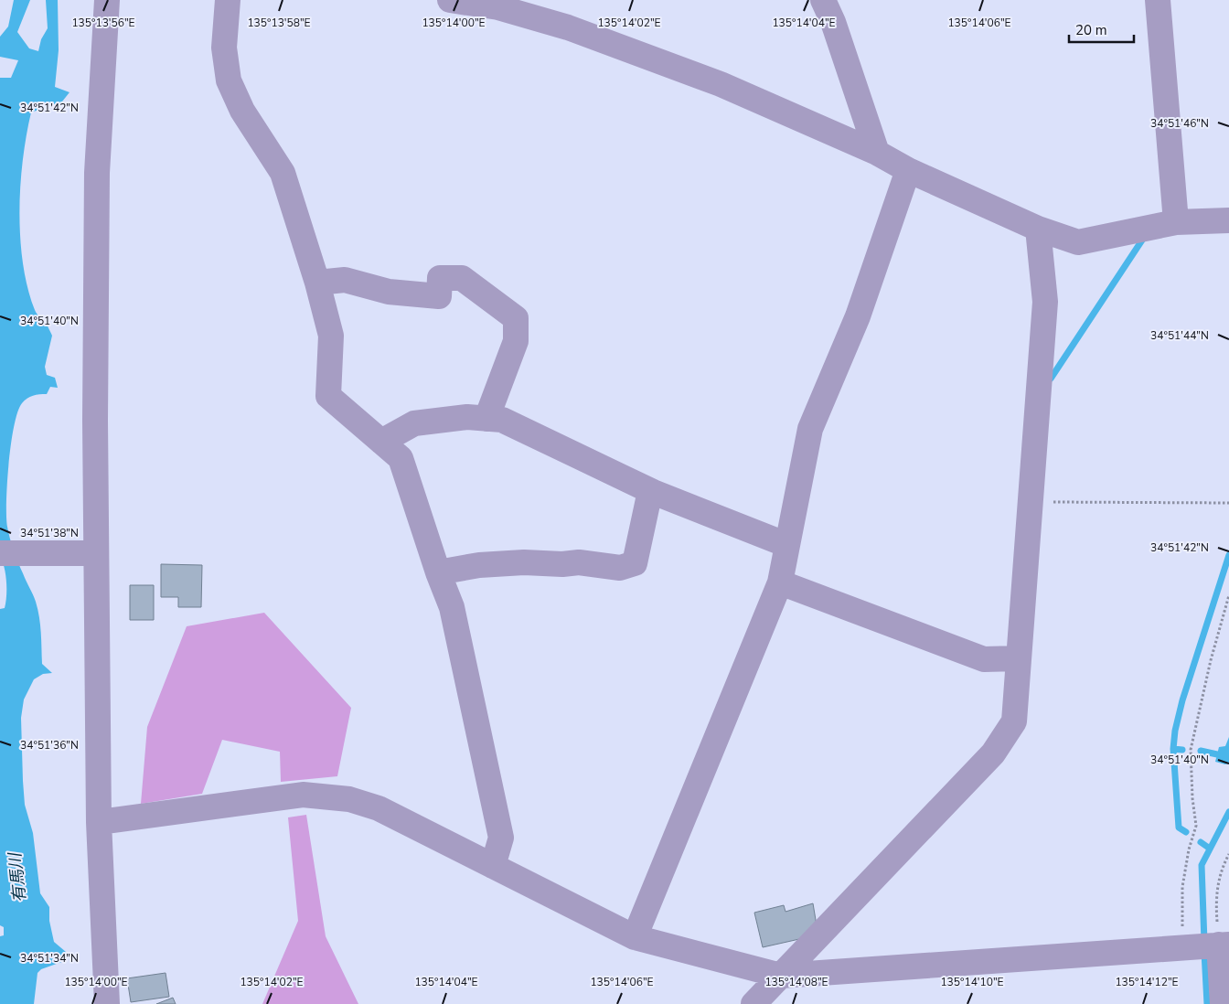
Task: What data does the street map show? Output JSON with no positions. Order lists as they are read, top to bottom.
{
  "water": ["有馬川"],
  "scale_bar": "20 m",
  "coordinates": [
    "135°13'56\"E",
    "135°13'58\"E",
    "135°14'00\"E",
    "135°14'02\"E",
    "135°14'04\"E",
    "135°14'06\"E",
    "34°51'42\"N",
    "34°51'46\"N",
    "34°51'40\"N",
    "34°51'44\"N",
    "34°51'38\"N",
    "34°51'36\"N",
    "34°51'34\"N",
    "135°14'08\"E",
    "135°14'10\"E",
    "135°14'12\"E"
  ]
}
